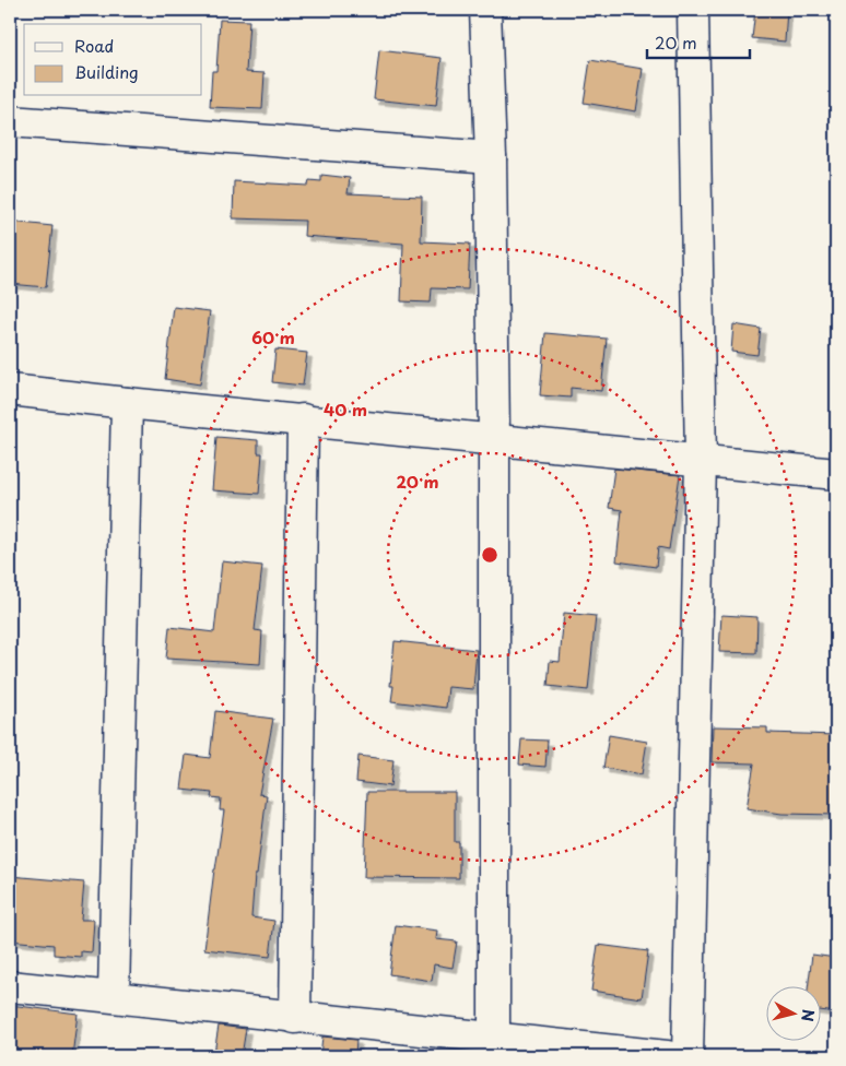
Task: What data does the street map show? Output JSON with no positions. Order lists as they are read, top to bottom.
{
  "legend": ["Road", "Building"],
  "scale_bar": "20 m",
  "north": "right",
  "rings": ["60 m", "40 m", "20 m"]
}
